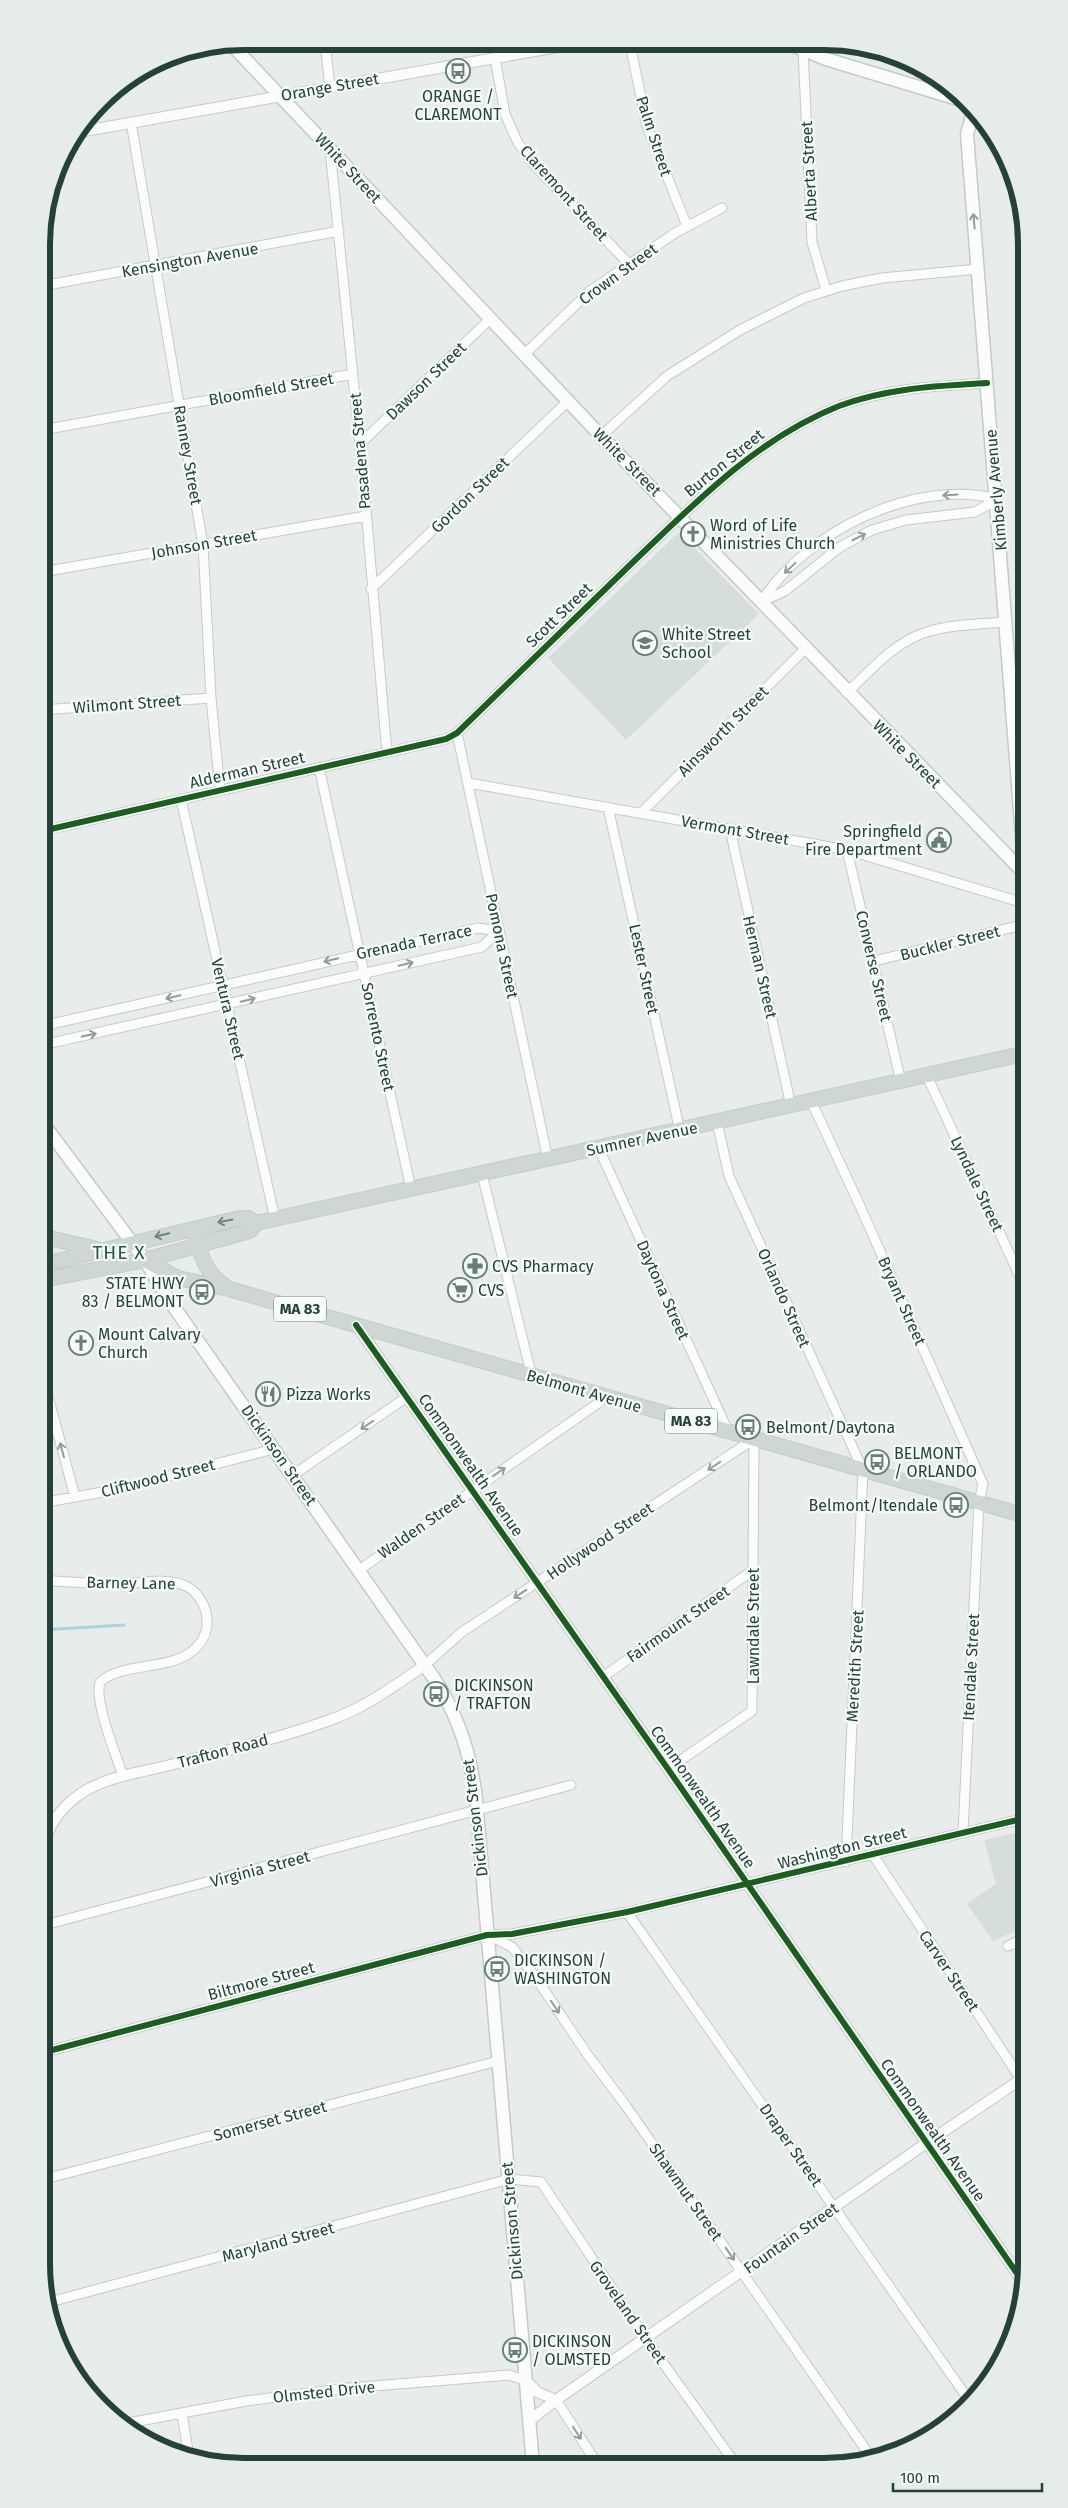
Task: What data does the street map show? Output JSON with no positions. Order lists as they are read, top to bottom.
{
  "streets": {
    "main road": [
      "White Street",
      "Kimberly Avenue",
      "Sumner Avenue",
      "MA 83",
      "Belmont Avenue",
      "Dickinson Street"
    ],
    "street": [
      "Orange Street",
      "Palm Street",
      "Alberta Street",
      "Claremont Street",
      "Kensington Avenue",
      "Crown Street",
      "Dawson Street",
      "Bloomfield Street",
      "Pasadena Street",
      "Ranney Street",
      "Burton Street",
      "Gordon Street",
      "Johnson Street",
      "Scott Street",
      "Wilmont Street",
      "Ainsworth Street",
      "Alderman Street",
      "Vermont Street",
      "Grenada Terrace",
      "Buckler Street",
      "Pomona Street",
      "Converse Street",
      "Herman Street",
      "Lester Street",
      "Ventura Street",
      "Sorrento Street",
      "Lyndale Street",
      "Daytona Street",
      "Orlando Street",
      "Bryant Street",
      "Commonwealth Avenue",
      "Cliftwood Street",
      "Walden Street",
      "Hollywood Street",
      "Barney Lane",
      "Fairmount Street",
      "Lawndale Street",
      "Meredith Street",
      "Itendale Street",
      "Trafton Road",
      "Washington Street",
      "Virginia Street",
      "Carver Street",
      "Biltmore Street",
      "Somerset Street",
      "Draper Street",
      "Shawmut Street",
      "Fountain Street",
      "Maryland Street",
      "Groveland Street",
      "Olmsted Drive"
    ]
  },
  "crossings": [
    ["Orange Street", "White Street"],
    ["Orange Street", "Claremont Street"],
    ["Orange Street", "Ranney Street"],
    ["Palm Street", "Crown Street"],
    ["White Street", "Crown Street"],
    ["White Street", "Dawson Street"],
    ["White Street", "Pasadena Street"],
    ["White Street", "Burton Street"],
    ["White Street", "Gordon Street"],
    ["White Street", "Scott Street"],
    ["White Street", "Ainsworth Street"],
    ["Claremont Street", "Crown Street"],
    ["Kensington Avenue", "Pasadena Street"],
    ["Kensington Avenue", "Ranney Street"],
    ["Dawson Street", "Pasadena Street"],
    ["Bloomfield Street", "Pasadena Street"],
    ["Bloomfield Street", "Ranney Street"],
    ["Pasadena Street", "Gordon Street"],
    ["Pasadena Street", "Johnson Street"],
    ["Pasadena Street", "Alderman Street"],
    ["Ranney Street", "Johnson Street"],
    ["Ranney Street", "Wilmont Street"],
    ["Ranney Street", "Alderman Street"],
    ["Burton Street", "Kimberly Avenue"],
    ["Burton Street", "Scott Street"],
    ["Scott Street", "Alderman Street"],
    ["Scott Street", "Pomona Street"],
    ["Ainsworth Street", "Vermont Street"],
    ["Alderman Street", "Pomona Street"],
    ["Alderman Street", "Ventura Street"],
    ["Alderman Street", "Sorrento Street"],
    ["Vermont Street", "Pomona Street"],
    ["Vermont Street", "Converse Street"],
    ["Vermont Street", "Herman Street"],
    ["Vermont Street", "Lester Street"],
    ["Grenada Terrace", "Pomona Street"],
    ["Grenada Terrace", "Ventura Street"],
    ["Grenada Terrace", "Sorrento Street"],
    ["Buckler Street", "Converse Street"],
    ["Pomona Street", "Sumner Avenue"],
    ["Converse Street", "Sumner Avenue"],
    ["Herman Street", "Sumner Avenue"],
    ["Lester Street", "Sumner Avenue"],
    ["Ventura Street", "Sumner Avenue"],
    ["Sorrento Street", "Sumner Avenue"],
    ["Sumner Avenue", "Lyndale Street"],
    ["Sumner Avenue", "Daytona Street"],
    ["Sumner Avenue", "Orlando Street"],
    ["Sumner Avenue", "Bryant Street"],
    ["Sumner Avenue", "Belmont Avenue"],
    ["Sumner Avenue", "Dickinson Street"],
    ["Daytona Street", "Belmont Avenue"],
    ["Orlando Street", "Belmont Avenue"],
    ["Orlando Street", "Meredith Street"],
    ["Bryant Street", "Belmont Avenue"],
    ["Bryant Street", "Itendale Street"],
    ["Belmont Avenue", "Dickinson Street"],
    ["Belmont Avenue", "Commonwealth Avenue"],
    ["Belmont Avenue", "Walden Street"],
    ["Belmont Avenue", "Hollywood Street"],
    ["Belmont Avenue", "Lawndale Street"],
    ["Belmont Avenue", "Meredith Street"],
    ["Belmont Avenue", "Itendale Street"],
    ["Dickinson Street", "Cliftwood Street"],
    ["Dickinson Street", "Walden Street"],
    ["Dickinson Street", "Hollywood Street"],
    ["Dickinson Street", "Trafton Road"],
    ["Dickinson Street", "Washington Street"],
    ["Dickinson Street", "Virginia Street"],
    ["Dickinson Street", "Biltmore Street"],
    ["Dickinson Street", "Somerset Street"],
    ["Dickinson Street", "Shawmut Street"],
    ["Dickinson Street", "Fountain Street"],
    ["Dickinson Street", "Maryland Street"],
    ["Dickinson Street", "Groveland Street"],
    ["Dickinson Street", "Olmsted Drive"],
    ["Commonwealth Avenue", "Walden Street"],
    ["Commonwealth Avenue", "Hollywood Street"],
    ["Commonwealth Avenue", "Fairmount Street"],
    ["Commonwealth Avenue", "Lawndale Street"],
    ["Commonwealth Avenue", "Washington Street"],
    ["Commonwealth Avenue", "Fountain Street"],
    ["Hollywood Street", "Lawndale Street"],
    ["Hollywood Street", "Trafton Road"],
    ["Barney Lane", "Trafton Road"],
    ["Fairmount Street", "Lawndale Street"],
    ["Meredith Street", "Washington Street"],
    ["Itendale Street", "Washington Street"],
    ["Washington Street", "Carver Street"],
    ["Washington Street", "Biltmore Street"],
    ["Washington Street", "Draper Street"],
    ["Washington Street", "Shawmut Street"],
    ["Biltmore Street", "Shawmut Street"],
    ["Draper Street", "Fountain Street"],
    ["Shawmut Street", "Fountain Street"],
    ["Fountain Street", "Groveland Street"],
    ["Maryland Street", "Groveland Street"]
  ],
  "one_way": ["Walden Street", "Hollywood Street", "Shawmut Street"],
  "districts": ["THE X"],
  "places": {
    "bus stop": [
      "ORANGE / CLAREMONT",
      "STATE HWY 83 / BELMONT",
      "Belmont/Daytona",
      "BELMONT / ORLANDO",
      "Belmont/Itendale",
      "DICKINSON / TRAFTON",
      "DICKINSON / WASHINGTON",
      "DICKINSON / OLMSTED"
    ],
    "church": ["Word of Life Ministries Church", "Mount Calvary Church"],
    "school or university": ["White Street School"],
    "public building": ["Springfield Fire Department"],
    "pharmacy": ["CVS Pharmacy"],
    "supermarket": ["CVS"],
    "restaurant": ["Pizza Works"]
  },
  "scale_bar": "100 m"
}
